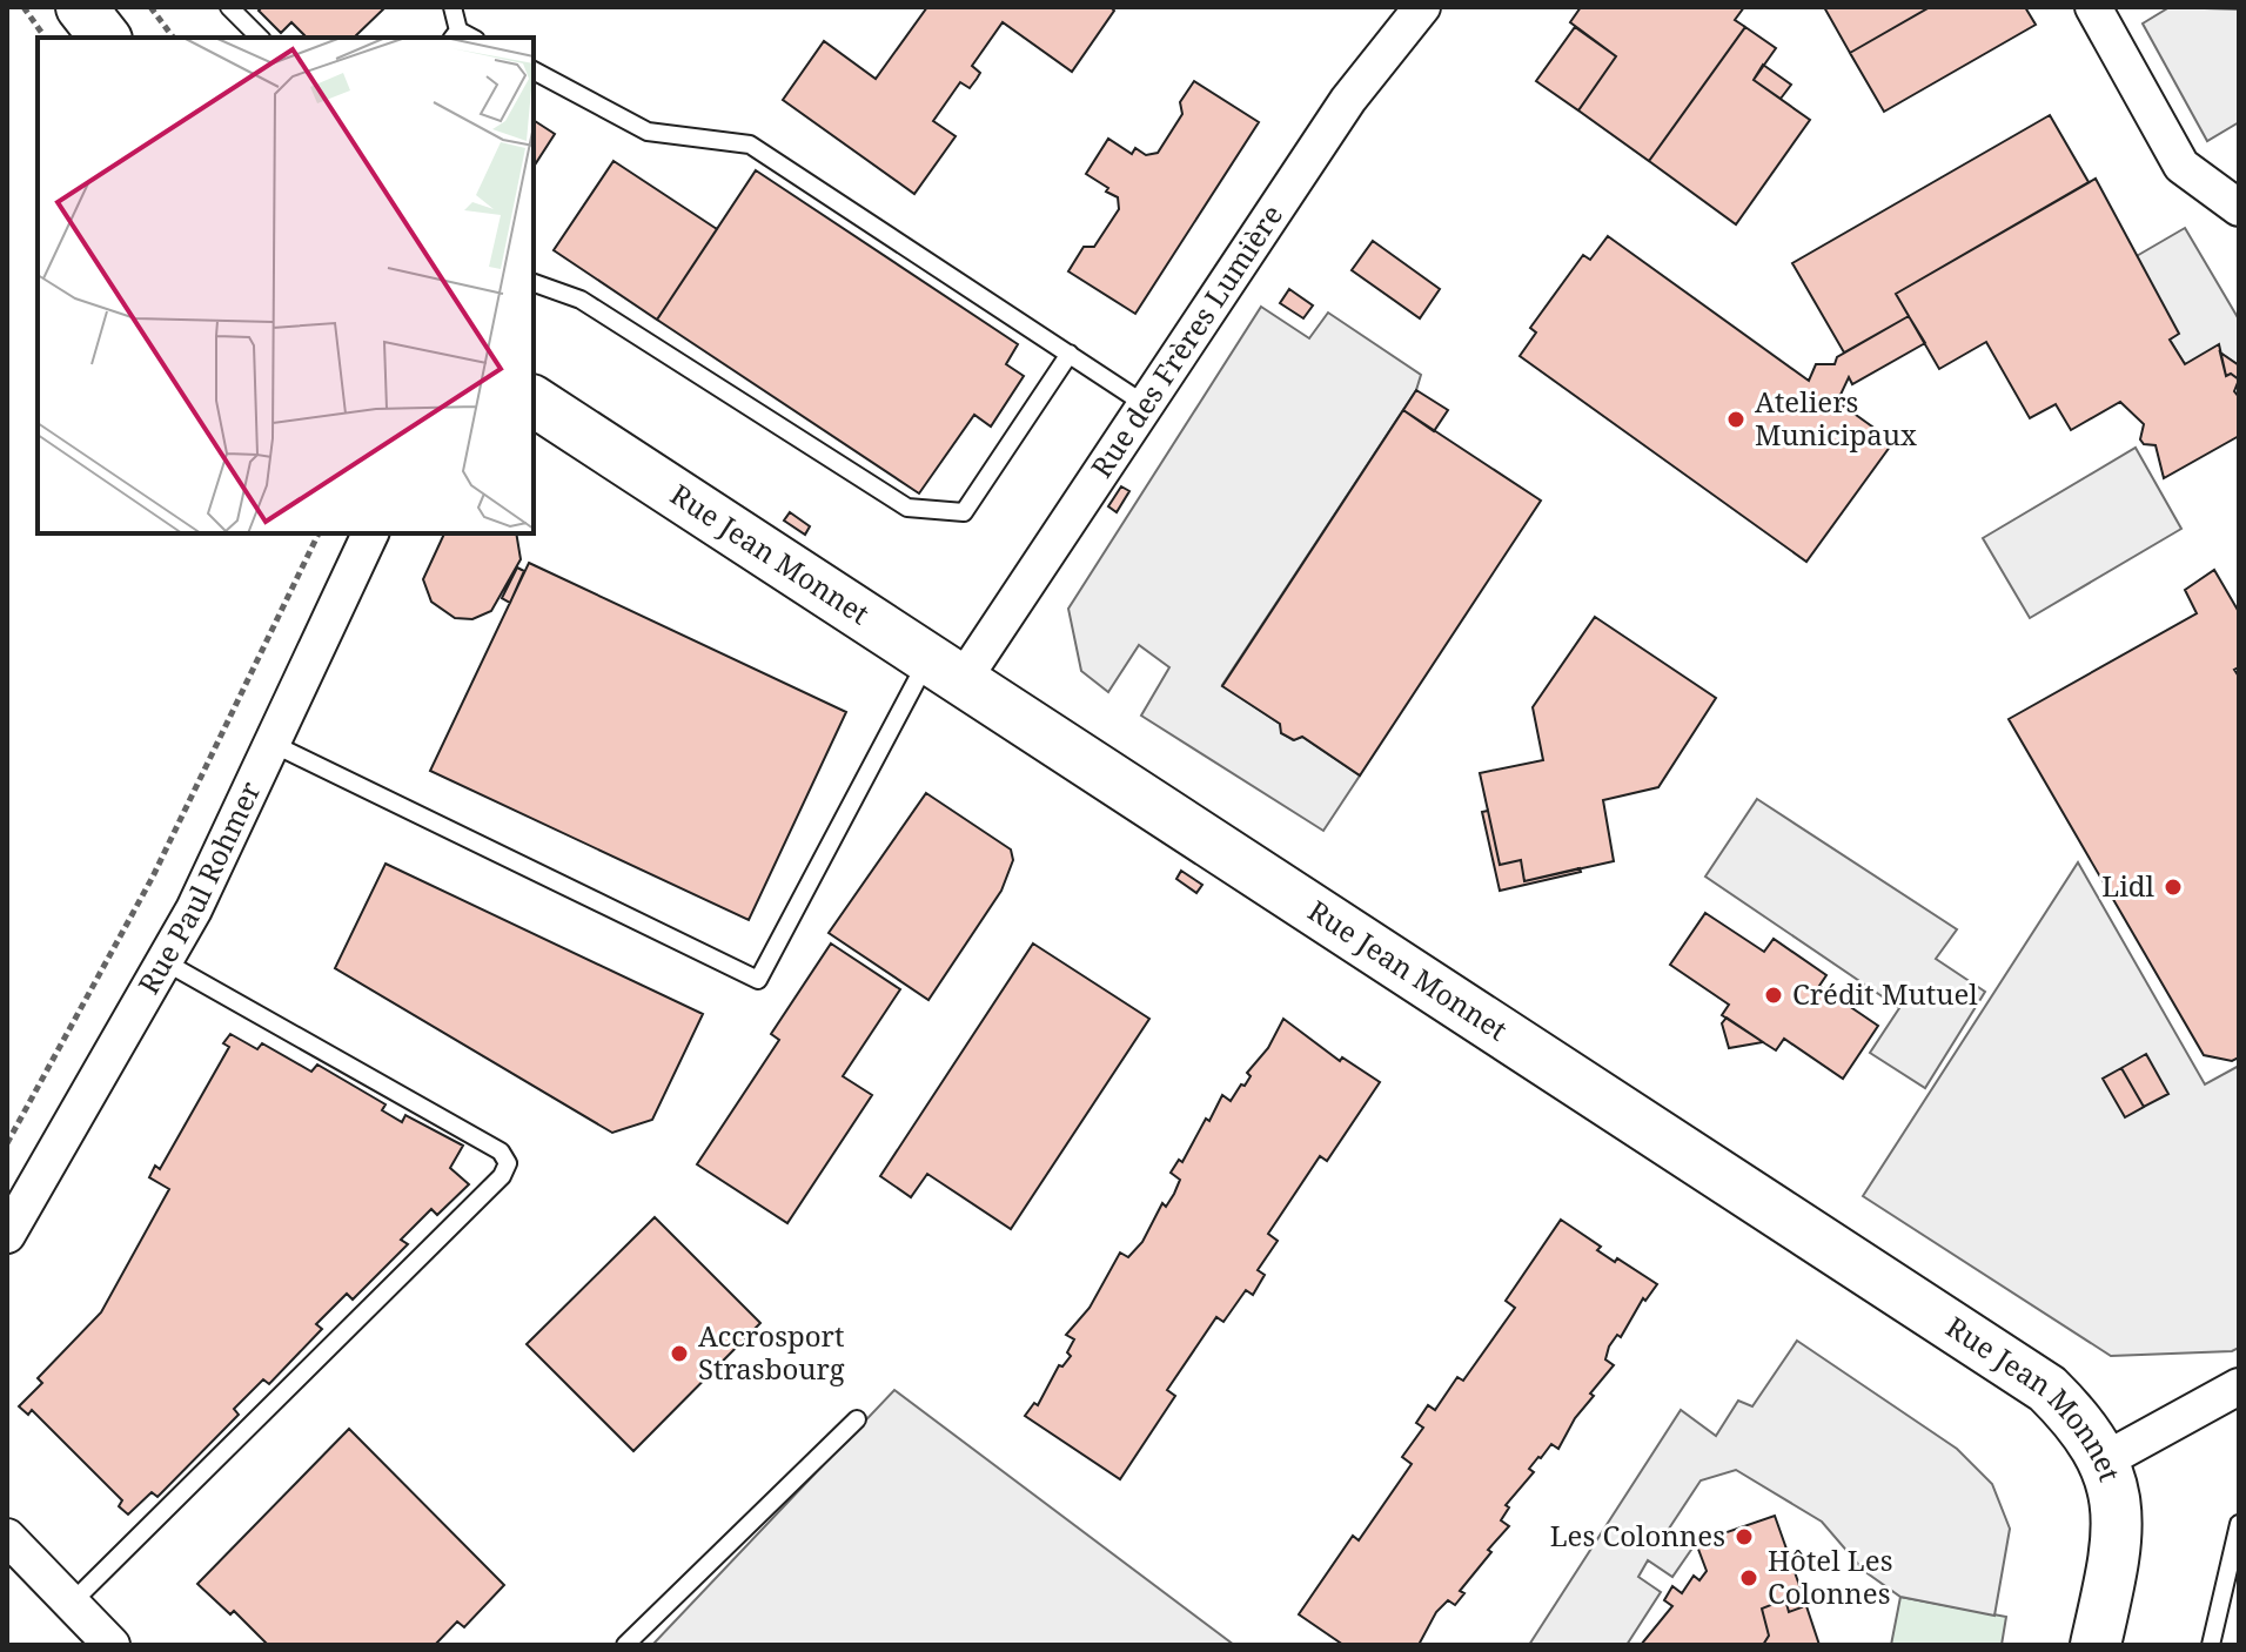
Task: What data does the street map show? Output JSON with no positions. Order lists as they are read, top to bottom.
{
  "streets": {
    "street": ["Rue des Frères Lumière", "Rue Jean Monnet", "Rue Paul Rohmer"]
  },
  "crossings": [
    ["Rue des Frères Lumière", "Rue Jean Monnet"]
  ],
  "places": [
    "Ateliers Municipaux",
    "Lidl",
    "Crédit Mutuel",
    "Accrosport Strasbourg",
    "Les Colonnes",
    "Hôtel Les Colonnes"
  ]
}
